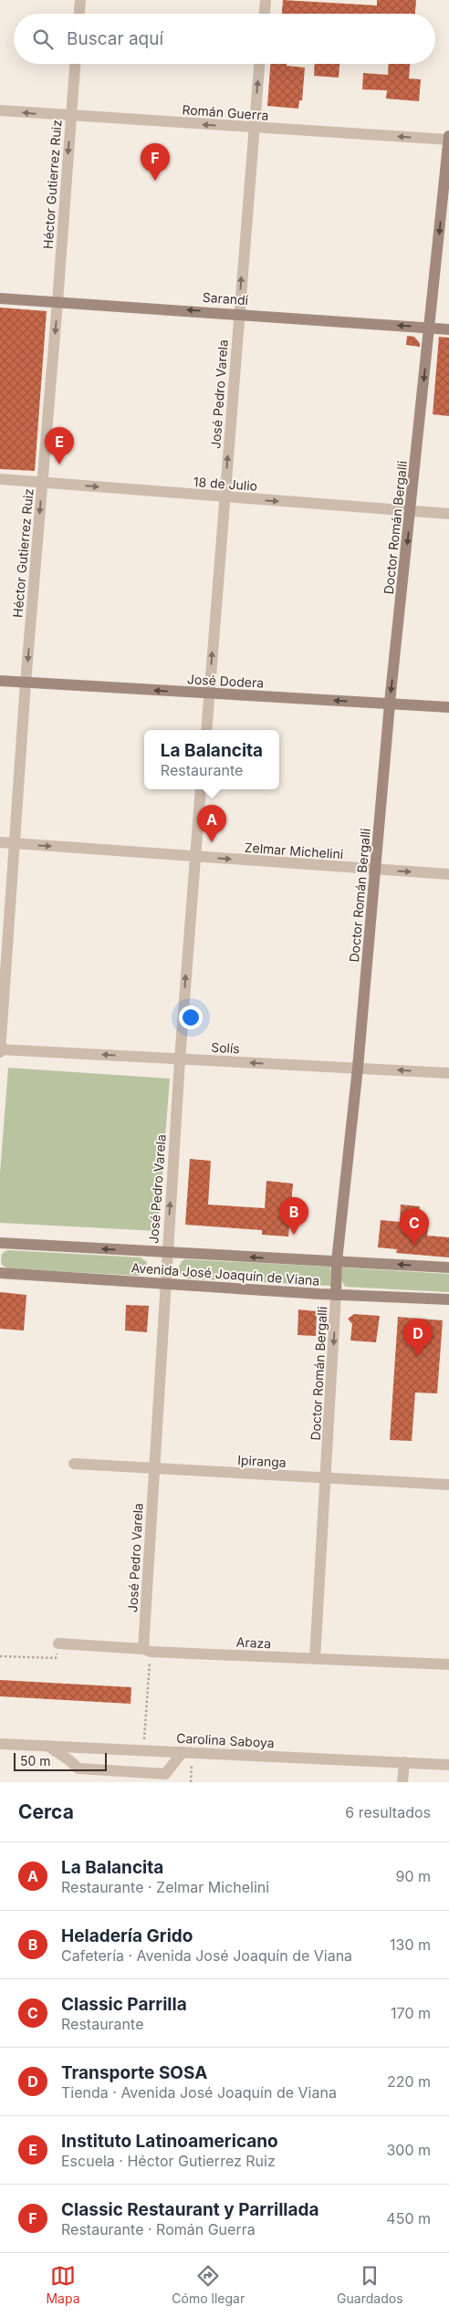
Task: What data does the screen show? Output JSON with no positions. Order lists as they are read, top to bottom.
{
  "streets": {
    "street": [
      "Román Guerra",
      "Héctor Gutierrez Ruiz",
      "Sarandí",
      "José Pedro Varela",
      "18 de Julio",
      "Doctor Román Bergalli",
      "José Dodera",
      "Zelmar Michelini",
      "Solís",
      "Avenida José Joaquín de Viana",
      "Ipiranga",
      "Araza",
      "Carolina Saboya"
    ]
  },
  "crossings": [
    ["Román Guerra", "Héctor Gutierrez Ruiz"],
    ["Román Guerra", "José Pedro Varela"],
    ["Román Guerra", "Doctor Román Bergalli"],
    ["Héctor Gutierrez Ruiz", "Sarandí"],
    ["Héctor Gutierrez Ruiz", "18 de Julio"],
    ["Héctor Gutierrez Ruiz", "José Dodera"],
    ["Héctor Gutierrez Ruiz", "Zelmar Michelini"],
    ["Héctor Gutierrez Ruiz", "Solís"],
    ["Sarandí", "José Pedro Varela"],
    ["Sarandí", "Doctor Román Bergalli"],
    ["José Pedro Varela", "18 de Julio"],
    ["José Pedro Varela", "José Dodera"],
    ["José Pedro Varela", "Zelmar Michelini"],
    ["José Pedro Varela", "Solís"],
    ["José Pedro Varela", "Avenida José Joaquín de Viana"],
    ["José Pedro Varela", "Ipiranga"],
    ["José Pedro Varela", "Araza"],
    ["18 de Julio", "Doctor Román Bergalli"],
    ["Doctor Román Bergalli", "José Dodera"],
    ["Doctor Román Bergalli", "Zelmar Michelini"],
    ["Doctor Román Bergalli", "Solís"],
    ["Doctor Román Bergalli", "Avenida José Joaquín de Viana"],
    ["Doctor Román Bergalli", "Ipiranga"],
    ["Doctor Román Bergalli", "Araza"]
  ],
  "one_way": [
    "Román Guerra",
    "Héctor Gutierrez Ruiz",
    "Sarandí",
    "José Pedro Varela",
    "18 de Julio",
    "Doctor Román Bergalli",
    "José Dodera",
    "Zelmar Michelini",
    "Solís"
  ],
  "scale_bar": "50 m",
  "page": {
    "search": "Buscar aquí",
    "pins": [
      "F",
      "E",
      "A",
      "B",
      "C",
      "D"
    ],
    "popup": ["La Balancita", "Restaurante"],
    "scale": "50 m",
    "heading": ["Cerca", "6 resultados"],
    "list": [
      {
        "mark": "A",
        "name": "La Balancita",
        "note": "Restaurante · Zelmar Michelini",
        "value": "90 m"
      },
      {
        "mark": "B",
        "name": "Heladería Grido",
        "note": "Cafetería · Avenida José Joaquín de Viana",
        "value": "130 m"
      },
      {
        "mark": "C",
        "name": "Classic Parrilla",
        "note": "Restaurante",
        "value": "170 m"
      },
      {
        "mark": "D",
        "name": "Transporte SOSA",
        "note": "Tienda · Avenida José Joaquín de Viana",
        "value": "220 m"
      },
      {
        "mark": "E",
        "name": "Instituto Latinoamericano",
        "note": "Escuela · Héctor Gutierrez Ruiz",
        "value": "300 m"
      },
      {
        "mark": "F",
        "name": "Classic Restaurant y Parrillada",
        "note": "Restaurante · Román Guerra",
        "value": "450 m"
      }
    ],
    "nav": ["Mapa", "Cómo llegar", "Guardados"]
  }
}
